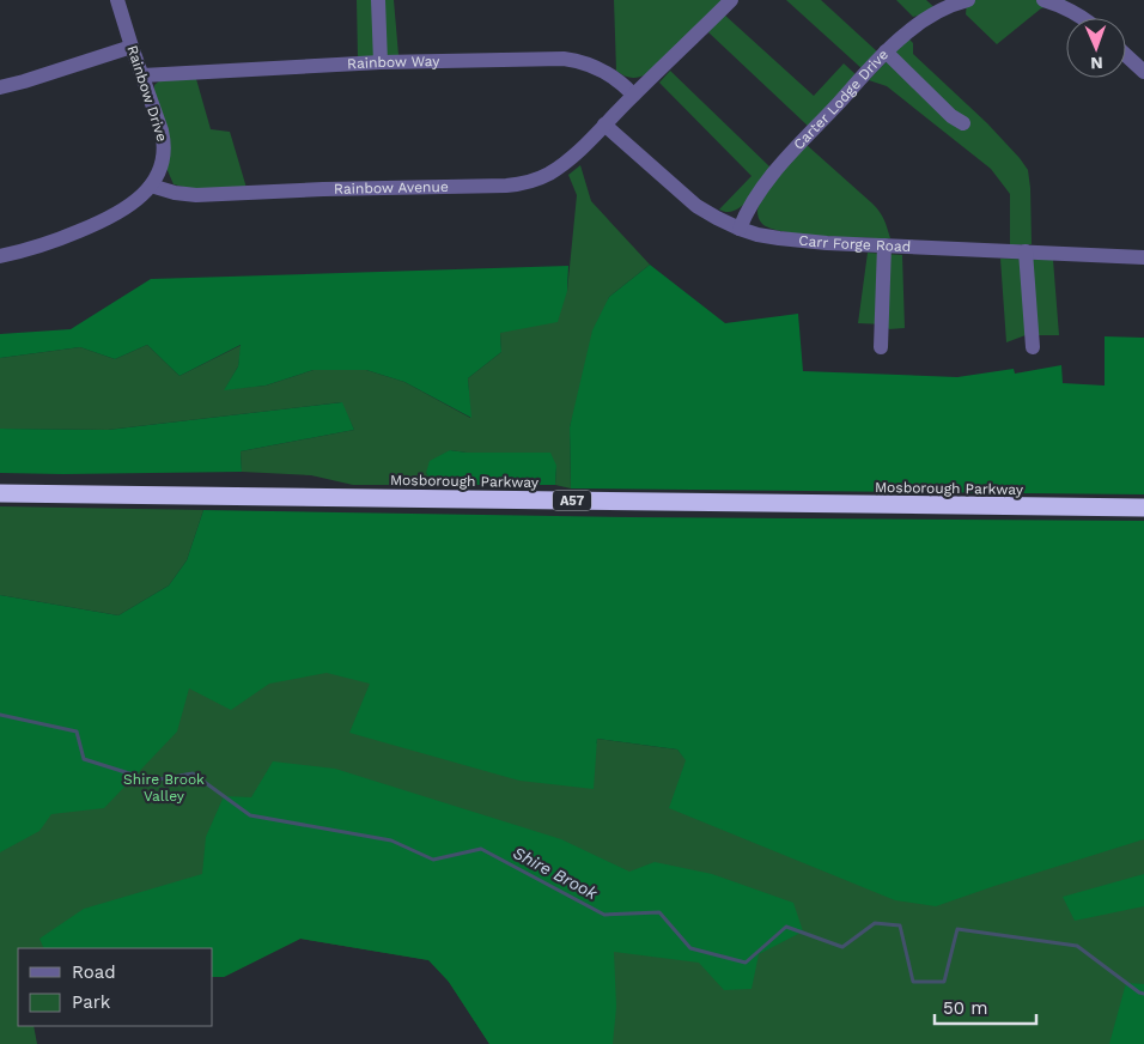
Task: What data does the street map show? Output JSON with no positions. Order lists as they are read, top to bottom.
{
  "streets": {
    "highway": ["Mosborough Parkway", "A57"],
    "street": [
      "Rainbow Way",
      "Rainbow Drive",
      "Carter Lodge Drive",
      "Rainbow Avenue",
      "Carr Forge Road"
    ]
  },
  "crossings": [
    ["Rainbow Way", "Rainbow Drive"],
    ["Rainbow Way", "Rainbow Avenue"],
    ["Rainbow Drive", "Rainbow Avenue"],
    ["Carter Lodge Drive", "Carr Forge Road"],
    ["Rainbow Avenue", "Carr Forge Road"]
  ],
  "water": ["Shire Brook"],
  "parks": ["Shire Brook Valley"],
  "legend": ["Road", "Park"],
  "scale_bar": "50 m",
  "north": "bottom"
}
